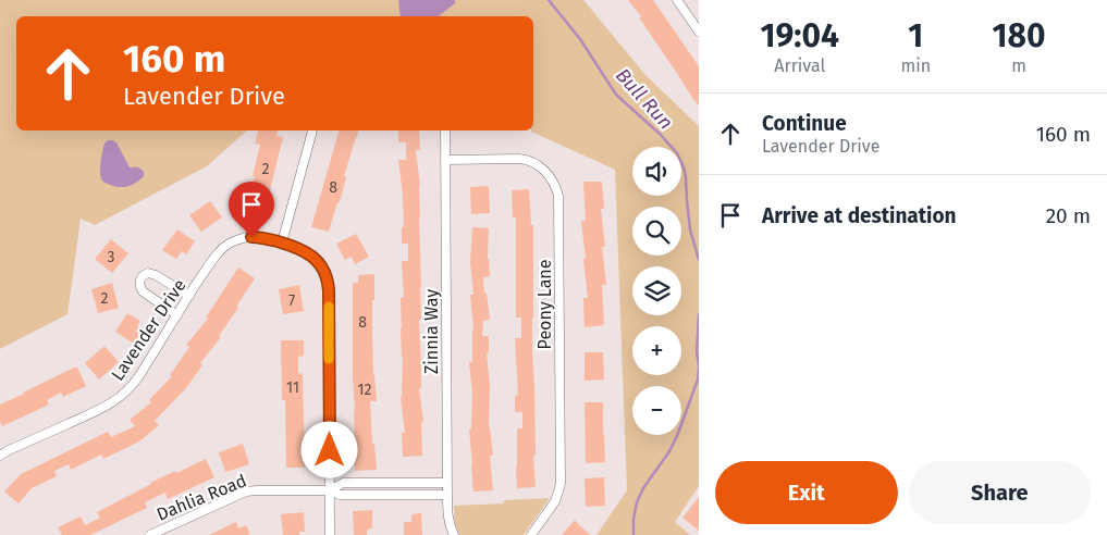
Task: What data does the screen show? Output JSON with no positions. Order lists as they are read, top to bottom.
{
  "streets": {
    "street": [
      "Peony Lane",
      "Lavender Drive",
      "Zinnia Way",
      "Dahlia Road"
    ]
  },
  "crossings": [
    ["Peony Lane", "Zinnia Way"],
    ["Lavender Drive", "Dahlia Road"],
    ["Zinnia Way", "Dahlia Road"]
  ],
  "water": ["Bull Run"],
  "house_numbers": [
    "2",
    "8",
    "3",
    "2",
    "7",
    "8",
    "11",
    "12"
  ],
  "page": {
    "eta": [
      "19:04",
      "Arrival",
      "1",
      "min",
      "180",
      "m"
    ],
    "turn": ["160 m", "Lavender Drive"],
    "list": [
      {
        "name": "Continue",
        "note": "Lavender Drive",
        "value": "160 m"
      },
      {
        "name": "Arrive at destination",
        "value": "20 m"
      }
    ],
    "map_buttons": ["+", "−"],
    "buttons": ["Exit", "Share"]
  }
}
